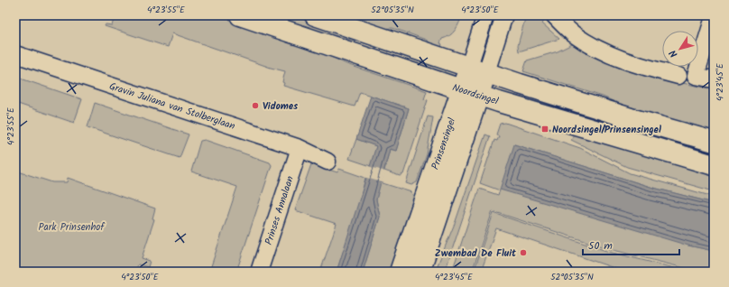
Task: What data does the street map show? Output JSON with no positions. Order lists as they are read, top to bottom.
{
  "streets": {
    "main road": ["Noordsingel", "Prinsensingel"],
    "street": ["Gravin Juliana van Stolberglaan", "Prinses Annalaan"]
  },
  "crossings": [
    ["Noordsingel", "Prinsensingel"],
    ["Gravin Juliana van Stolberglaan", "Prinses Annalaan"]
  ],
  "parks": ["Park Prinsenhof"],
  "places": {
    "other": ["Vidomes", "Zwembad De Fluit"],
    "transit": ["Noordsingel/Prinsensingel"]
  },
  "scale_bar": "50 m",
  "north": "bottom left",
  "coordinates": [
    "4°23'55\"E",
    "52°05'35\"N",
    "4°23'50\"E",
    "4°23'45\"E"
  ]
}
